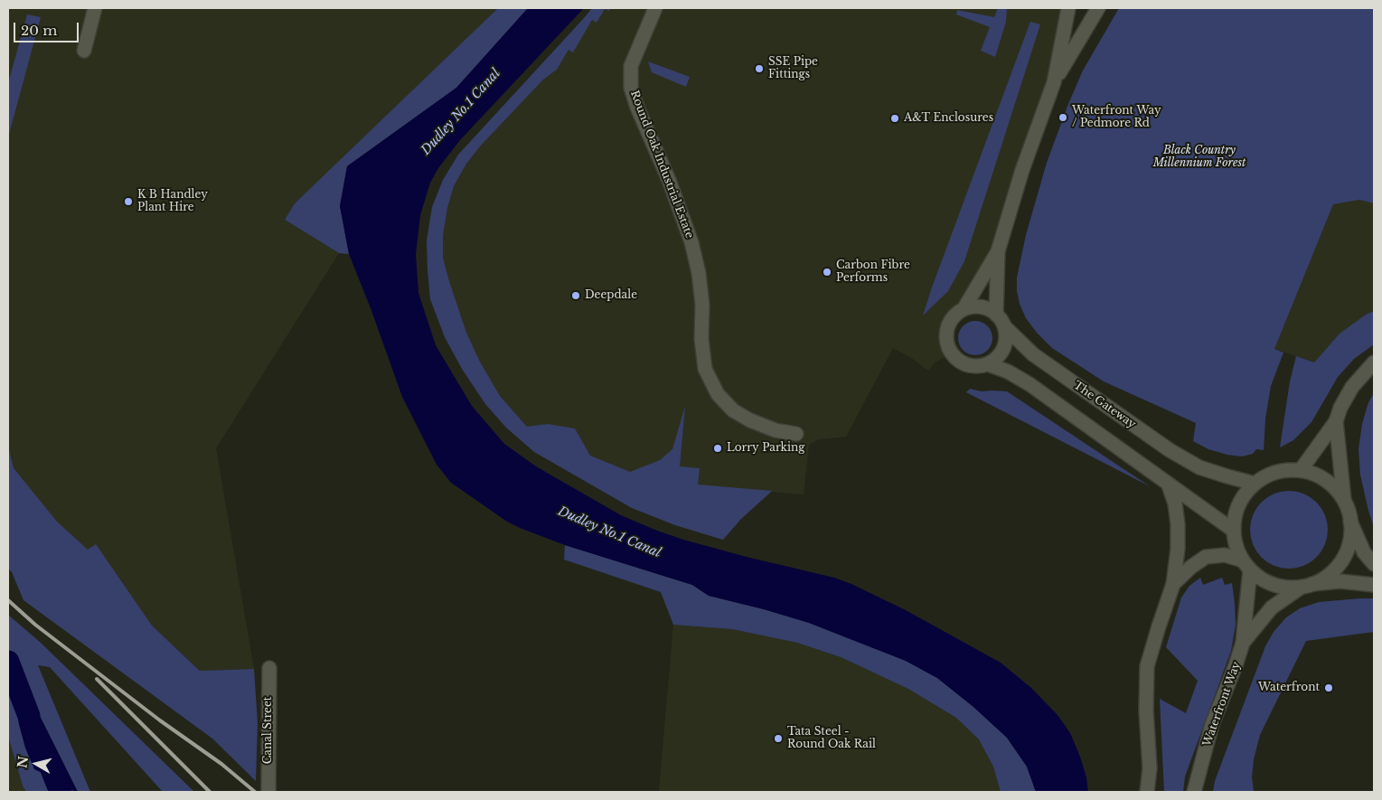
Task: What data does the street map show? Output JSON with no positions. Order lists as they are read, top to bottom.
{
  "streets": {
    "street": [
      "Round Oak Industrial Estate",
      "The Gateway",
      "Waterfront Way",
      "Canal Street"
    ]
  },
  "crossings": [
    ["The Gateway", "Waterfront Way"]
  ],
  "water": ["Dudley No.1 Canal"],
  "parks": ["Black Country Millennium Forest"],
  "places": [
    "SSE Pipe Fittings",
    "Waterfront Way / Pedmore Rd",
    "A&T Enclosures",
    "K B Handley Plant Hire",
    "Carbon Fibre Performs",
    "Deepdale",
    "Lorry Parking",
    "Waterfront",
    "Tata Steel - Round Oak Rail"
  ],
  "scale_bar": "20 m",
  "north": "left"
}
